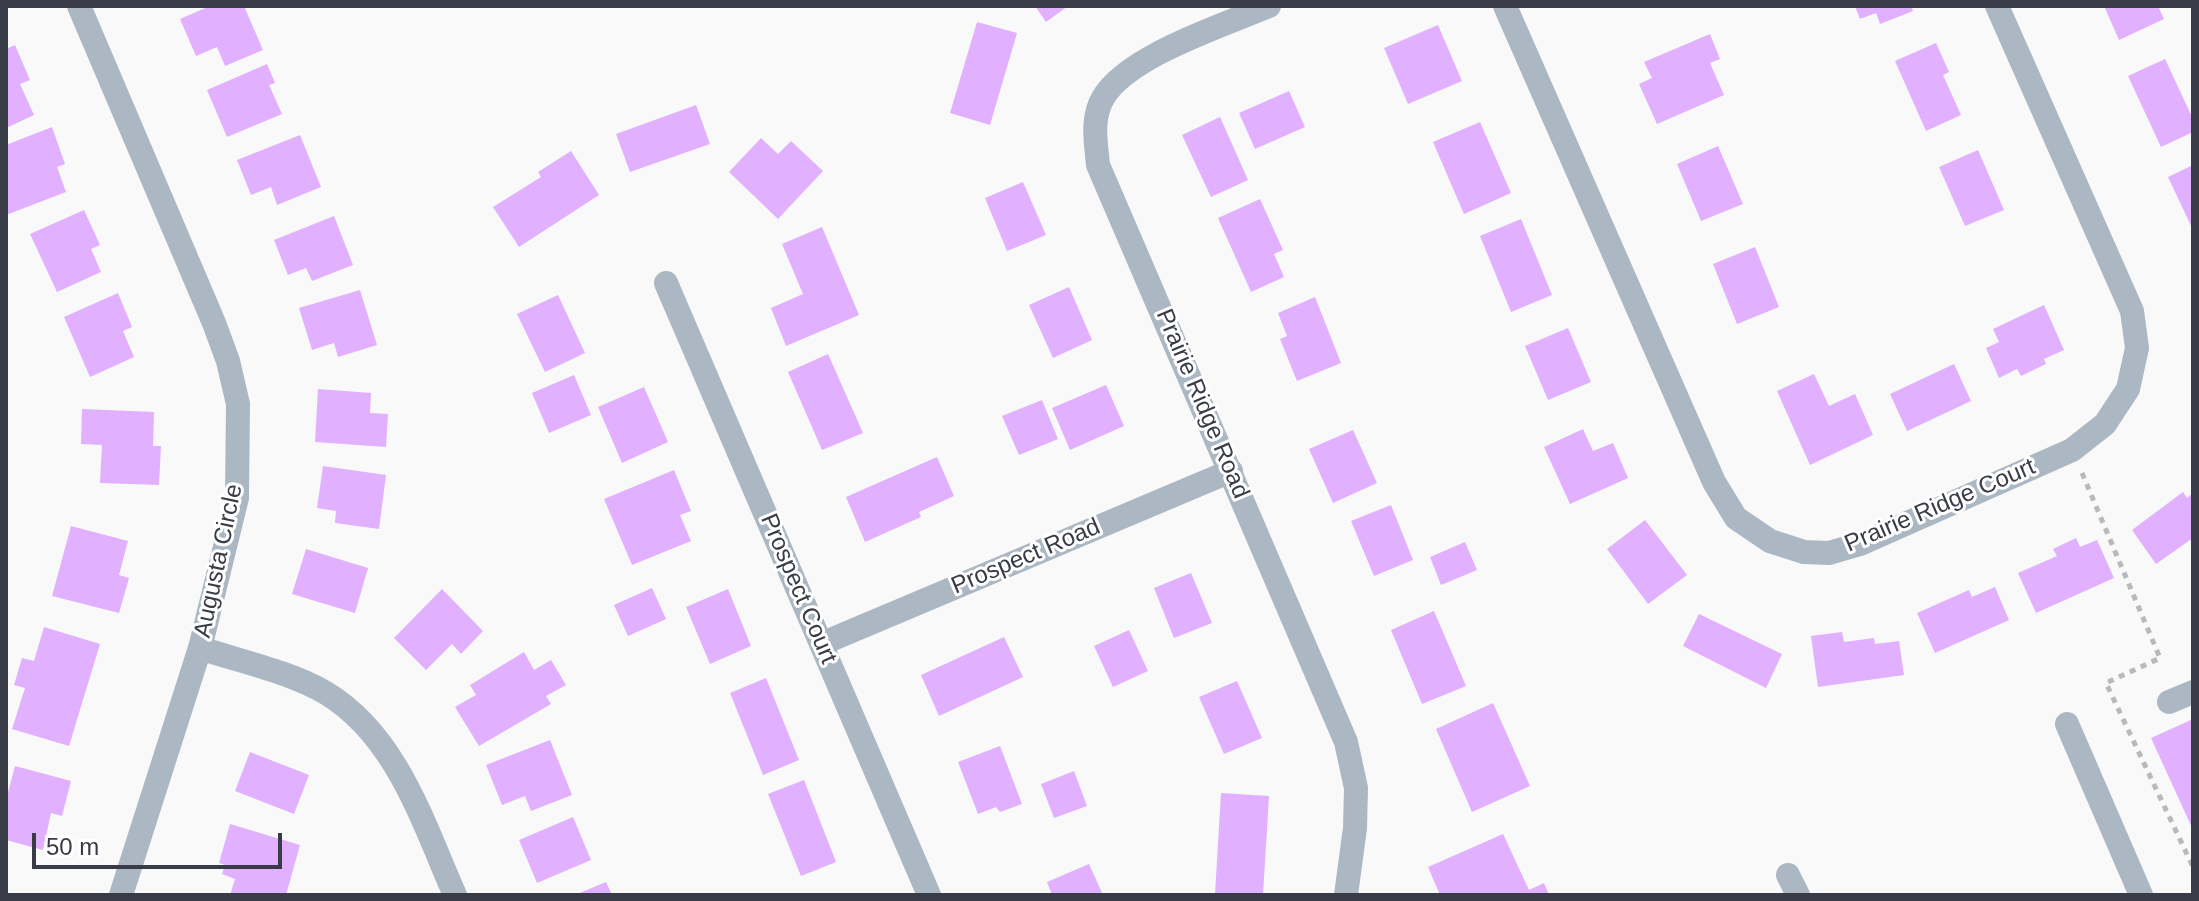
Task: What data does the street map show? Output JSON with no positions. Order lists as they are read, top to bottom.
{
  "streets": {
    "street": [
      "Prairie Ridge Road",
      "Prairie Ridge Court",
      "Prospect Road",
      "Augusta Circle",
      "Prospect Court"
    ]
  },
  "crossings": [
    ["Prairie Ridge Road", "Prospect Road"],
    ["Prospect Road", "Prospect Court"]
  ],
  "scale_bar": "50 m"
}
